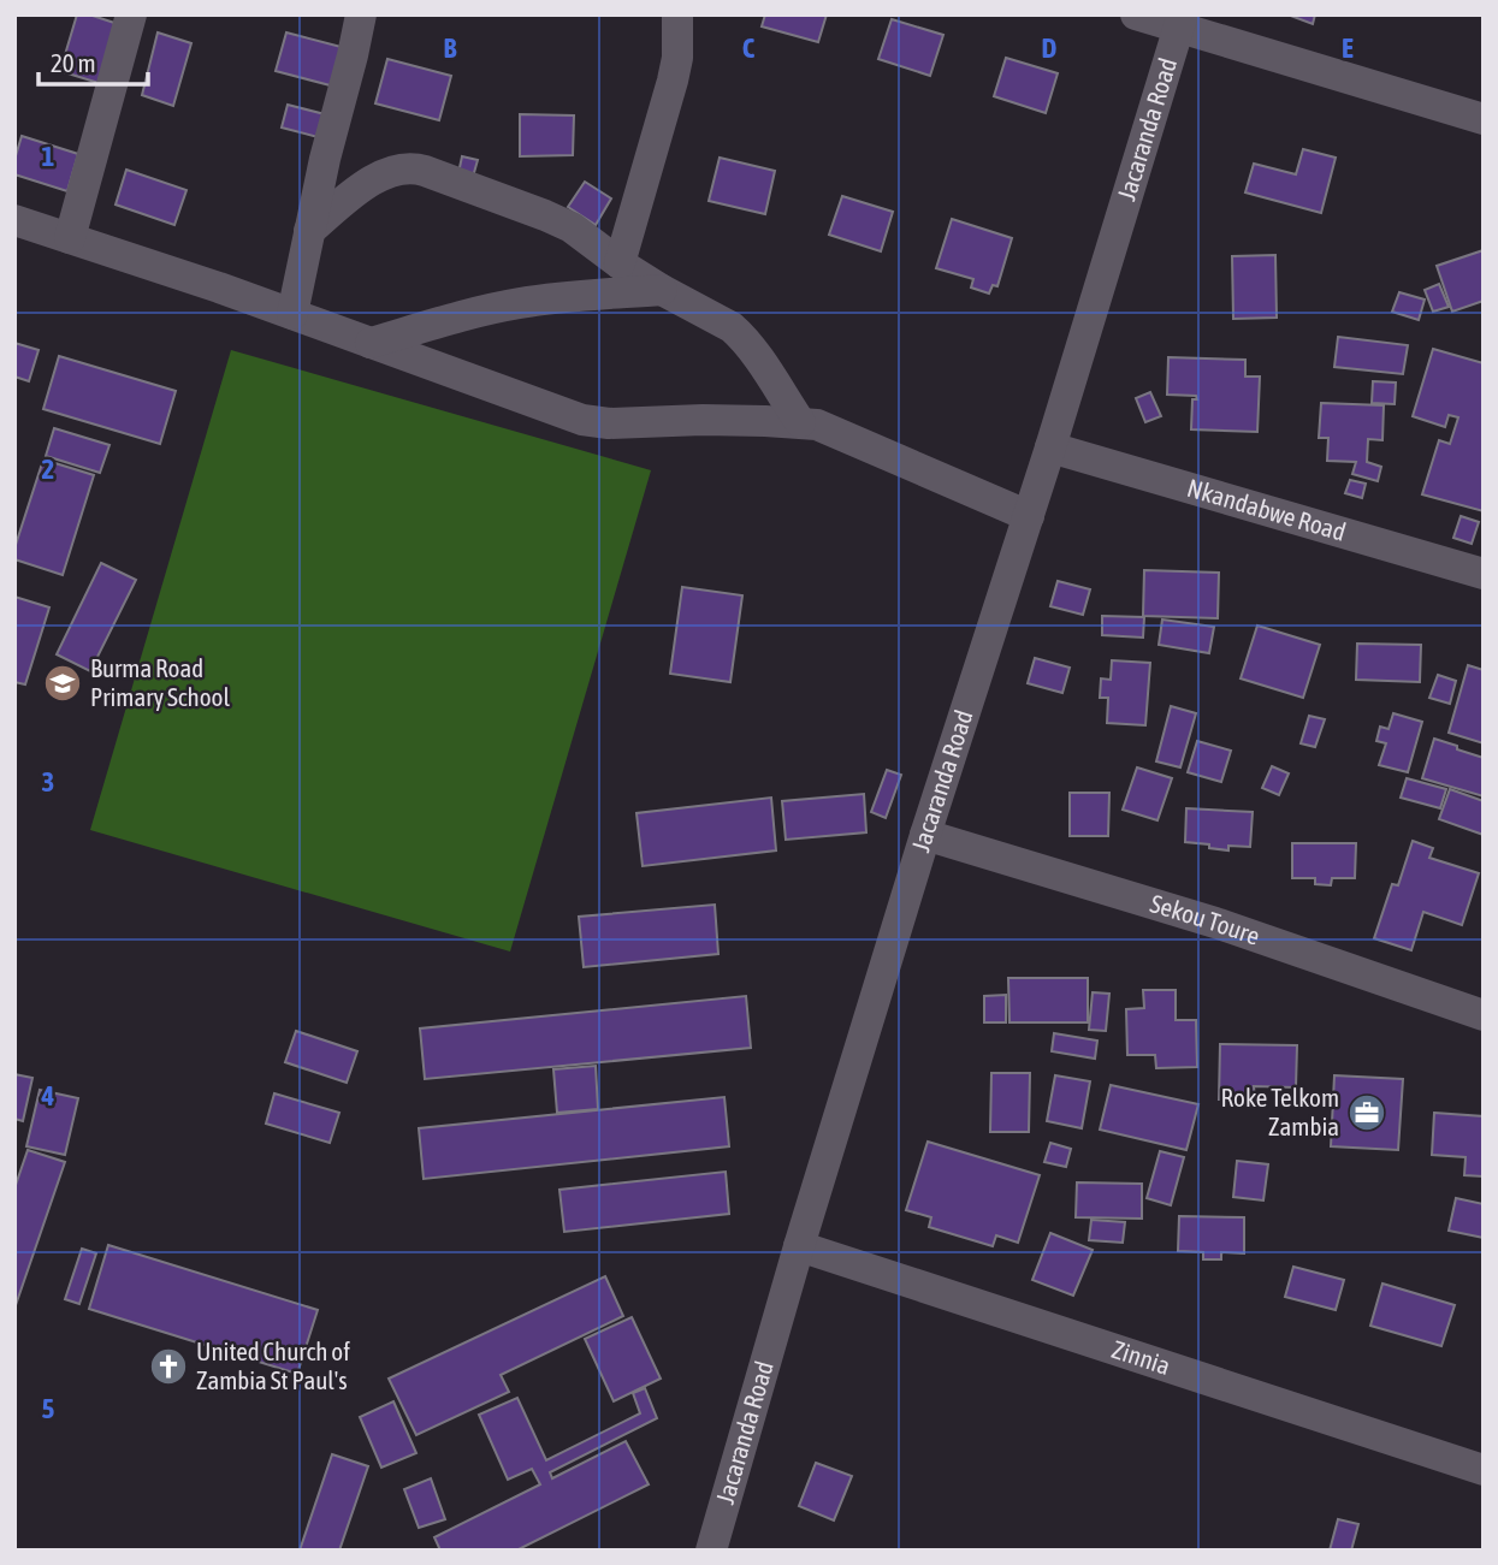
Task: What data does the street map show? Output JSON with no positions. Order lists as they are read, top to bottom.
{
  "streets": {
    "street": [
      "Jacaranda Road",
      "Nkandabwe Road",
      "Sekou Toure",
      "Zinnia"
    ]
  },
  "crossings": [
    ["Jacaranda Road", "Nkandabwe Road"],
    ["Jacaranda Road", "Sekou Toure"],
    ["Jacaranda Road", "Zinnia"]
  ],
  "places": {
    "school or university": ["Burma Road Primary School"],
    "office": ["Roke Telkom Zambia"],
    "church": ["United Church of Zambia St Paul's"]
  },
  "scale_bar": "20 m",
  "grid": {
    "columns": [
      "B",
      "C",
      "D",
      "E"
    ],
    "rows": [
      "1",
      "2",
      "3",
      "4",
      "5"
    ]
  }
}
